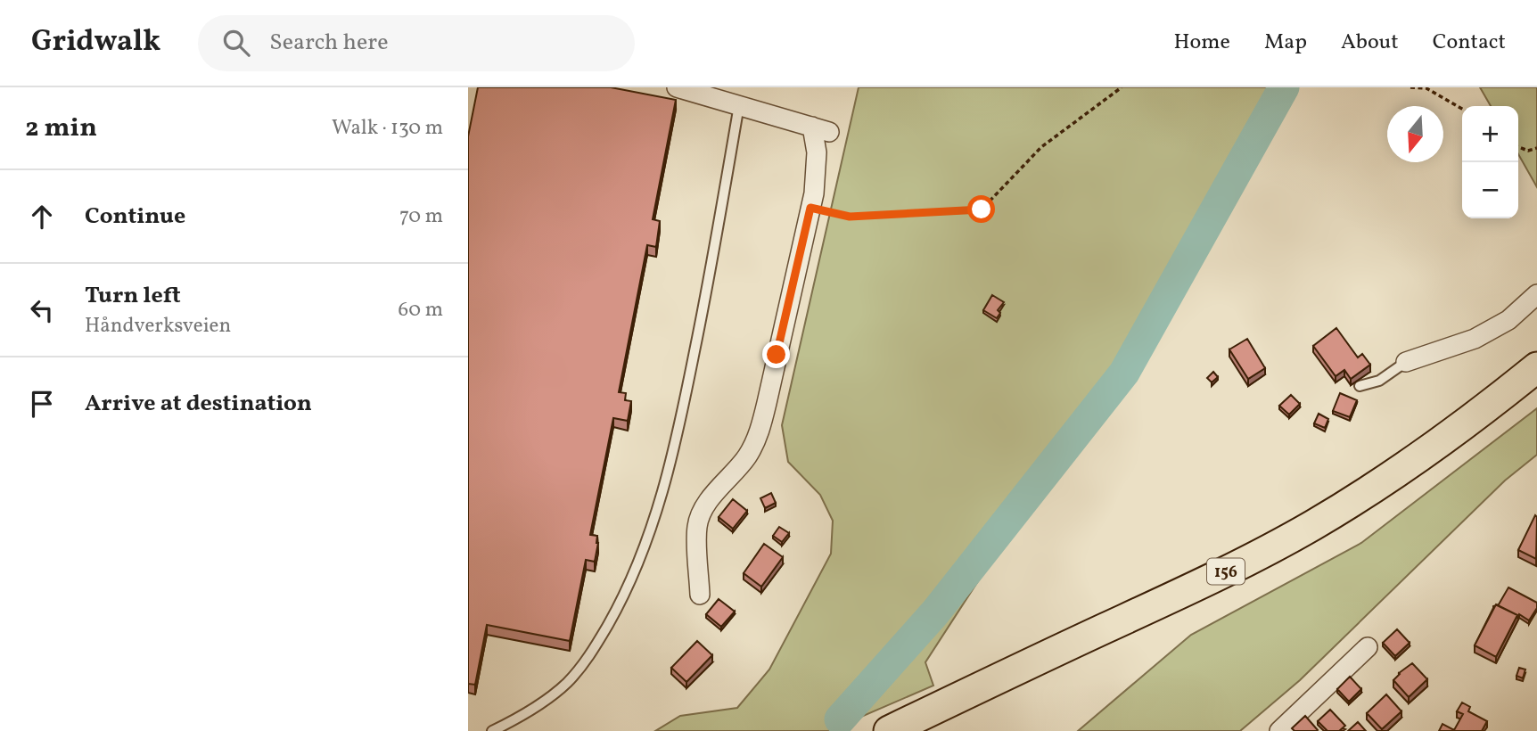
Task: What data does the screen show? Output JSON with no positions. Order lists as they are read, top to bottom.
{
  "streets": {
    "main road": ["156"]
  },
  "north": "bottom",
  "page": {
    "header": "Gridwalk",
    "search": "Search here",
    "nav": [
      "Home",
      "Map",
      "About",
      "Contact"
    ],
    "heading": ["2 min", "Walk · 130 m"],
    "map_buttons": ["+", "−"],
    "list": [
      ["Continue", "70 m"],
      ["Turn left", "Håndverksveien", "60 m"],
      "Arrive at destination"
    ]
  }
}
